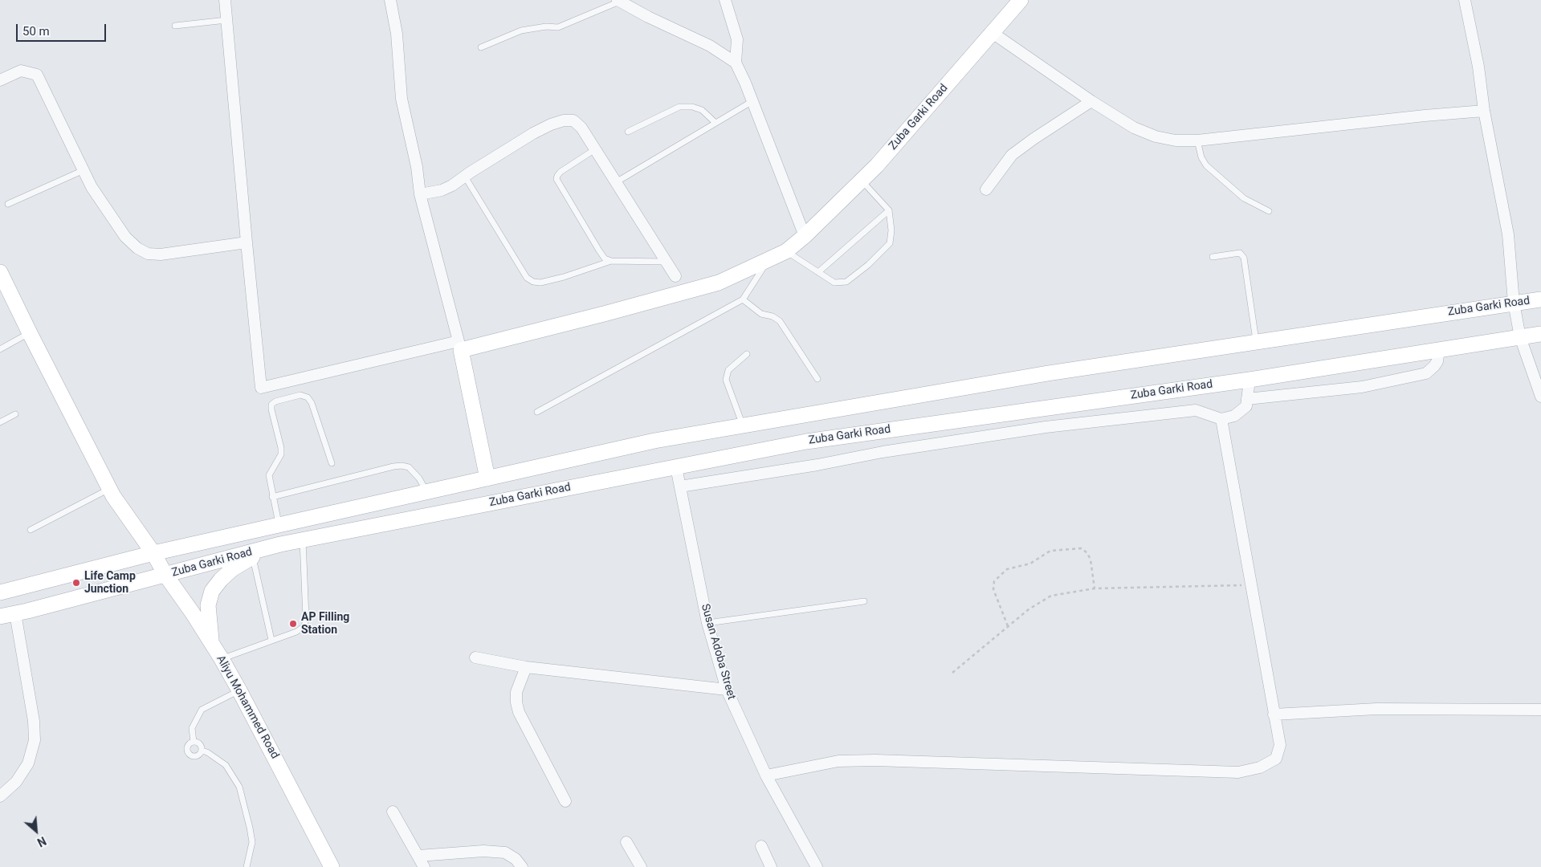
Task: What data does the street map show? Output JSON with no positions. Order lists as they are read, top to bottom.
{
  "streets": {
    "main road": ["Zuba Garki Road", "Aliyu Mohammed Road"],
    "street": ["Susan Adoba Street"]
  },
  "crossings": [
    ["Zuba Garki Road", "Susan Adoba Street"],
    ["Zuba Garki Road", "Aliyu Mohammed Road"]
  ],
  "places": ["Life Camp Junction", "AP Filling Station"],
  "scale_bar": "50 m",
  "north": "bottom right"
}
